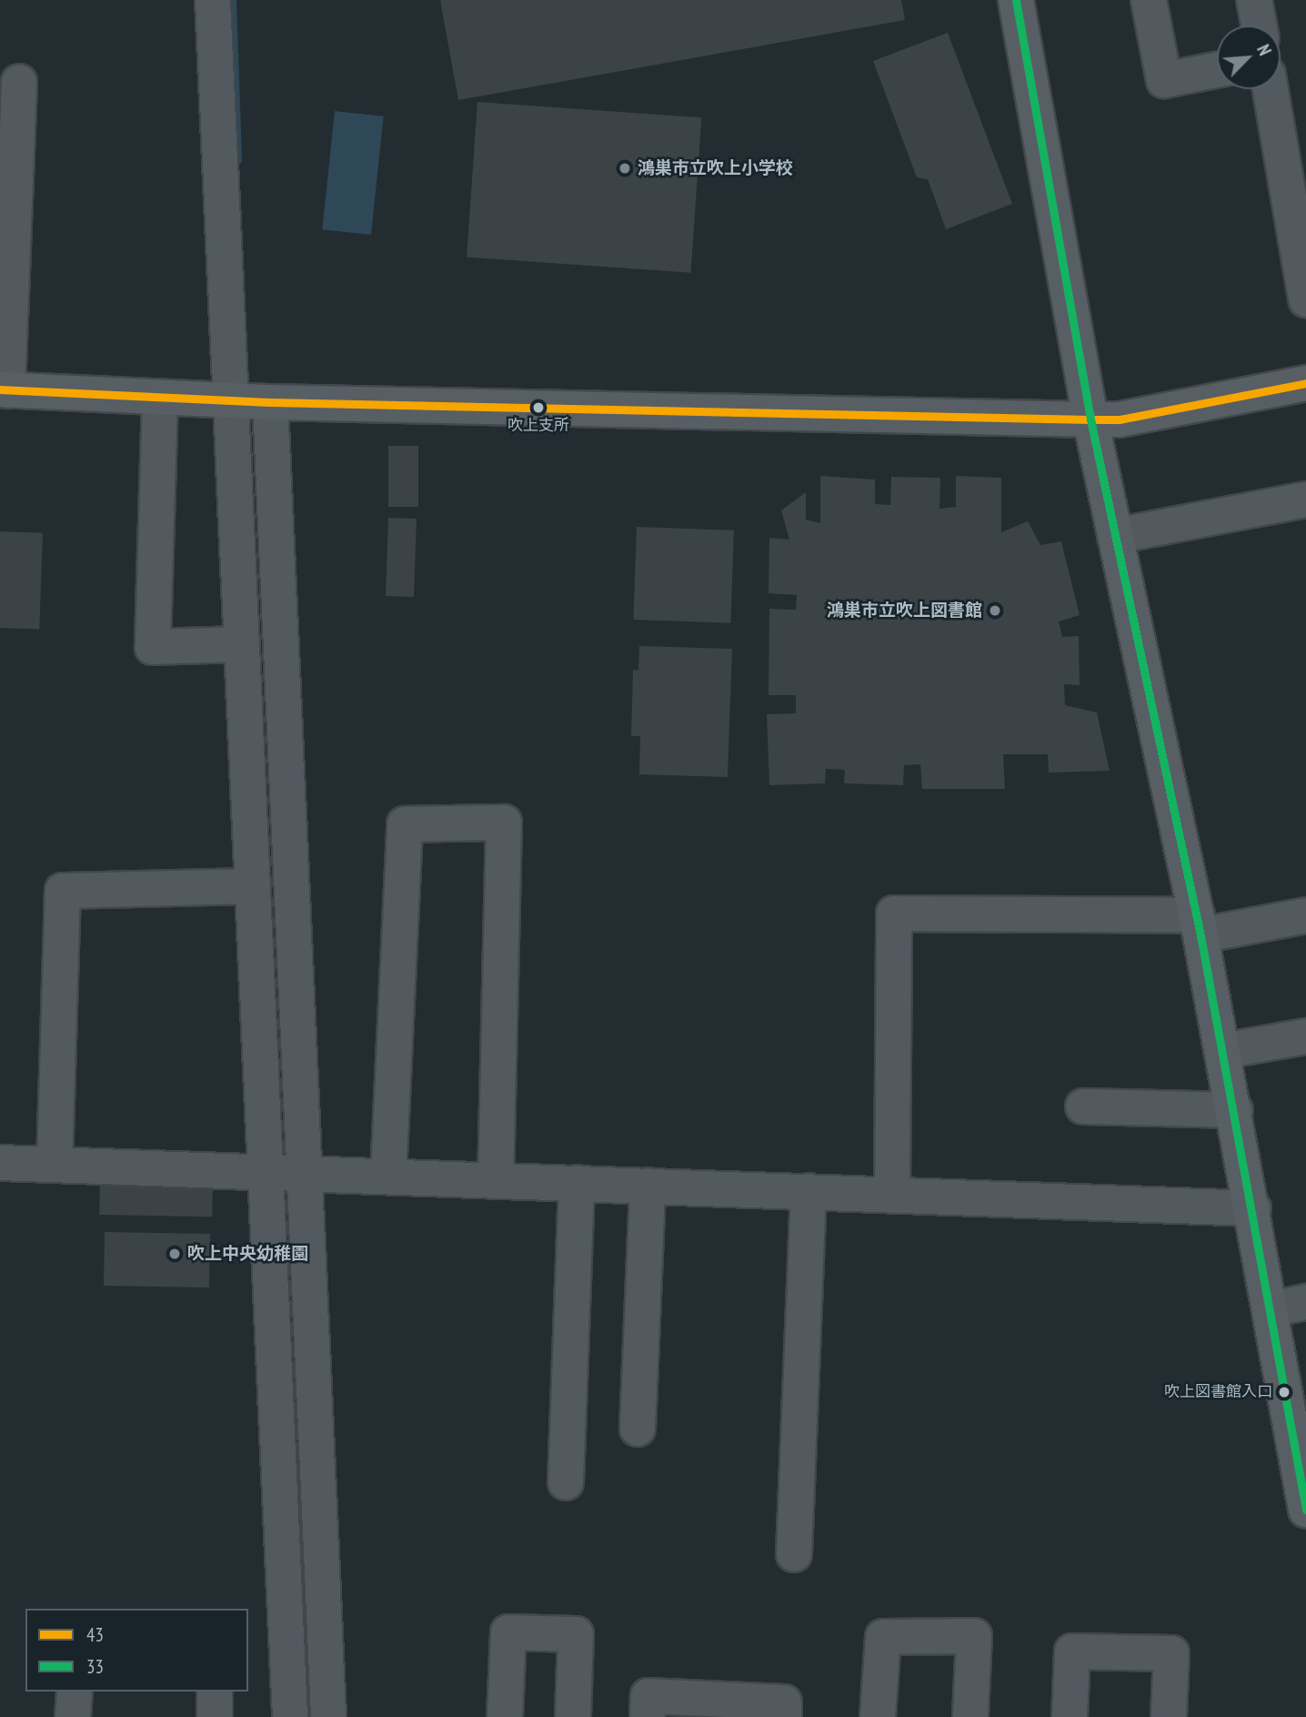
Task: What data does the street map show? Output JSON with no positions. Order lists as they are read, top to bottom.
{
  "places": [
    "鴻巣市立吹上小学校",
    "吹上支所",
    "鴻巣市立吹上図書館",
    "吹上中央幼稚園",
    "吹上図書館入口"
  ],
  "lines": ["transit line 33", "transit line 43"],
  "legend": ["43", "33"],
  "north": "top right"
}
